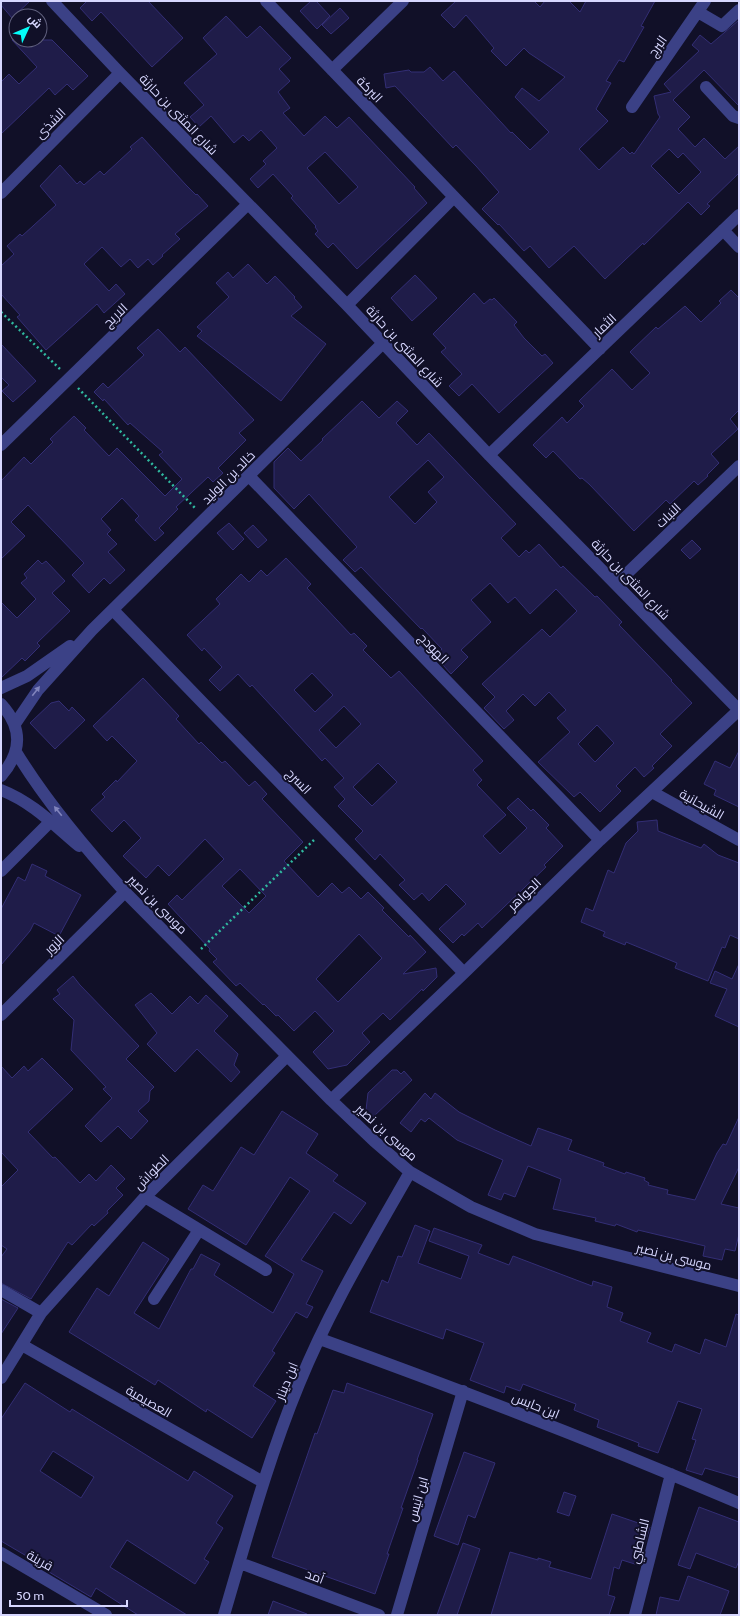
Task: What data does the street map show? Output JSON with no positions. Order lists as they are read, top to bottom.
{
  "streets": {
    "street": [
      "البرج",
      "البركة",
      "شارع المثنى بن حارثة",
      "الشذى",
      "الاريج",
      "الثمار",
      "خالد بن الوليد",
      "النبات",
      "الهودج",
      "السرج",
      "الشيحانية",
      "الجواهر",
      "موسى بن نصير",
      "الزور",
      "الطواش",
      "ابن دينار",
      "العصيمية",
      "ابن حابس",
      "ابن انيس",
      "الشاطبي",
      "قرينة",
      "آمد"
    ]
  },
  "crossings": [
    ["البركة", "الثمار"],
    ["شارع المثنى بن حارثة", "الشذى"],
    ["شارع المثنى بن حارثة", "الاريج"],
    ["شارع المثنى بن حارثة", "الثمار"],
    ["شارع المثنى بن حارثة", "خالد بن الوليد"],
    ["شارع المثنى بن حارثة", "النبات"],
    ["شارع المثنى بن حارثة", "الجواهر"],
    ["خالد بن الوليد", "الهودج"],
    ["خالد بن الوليد", "السرج"],
    ["الهودج", "الجواهر"],
    ["السرج", "الجواهر"],
    ["الشيحانية", "الجواهر"],
    ["الجواهر", "موسى بن نصير"],
    ["موسى بن نصير", "الزور"],
    ["موسى بن نصير", "الطواش"],
    ["موسى بن نصير", "ابن دينار"],
    ["الطواش", "العصيمية"],
    ["ابن دينار", "العصيمية"],
    ["ابن دينار", "ابن حابس"],
    ["ابن دينار", "آمد"],
    ["ابن حابس", "ابن انيس"],
    ["ابن حابس", "الشاطبي"]
  ],
  "scale_bar": "50 m",
  "north": "top right"
}
